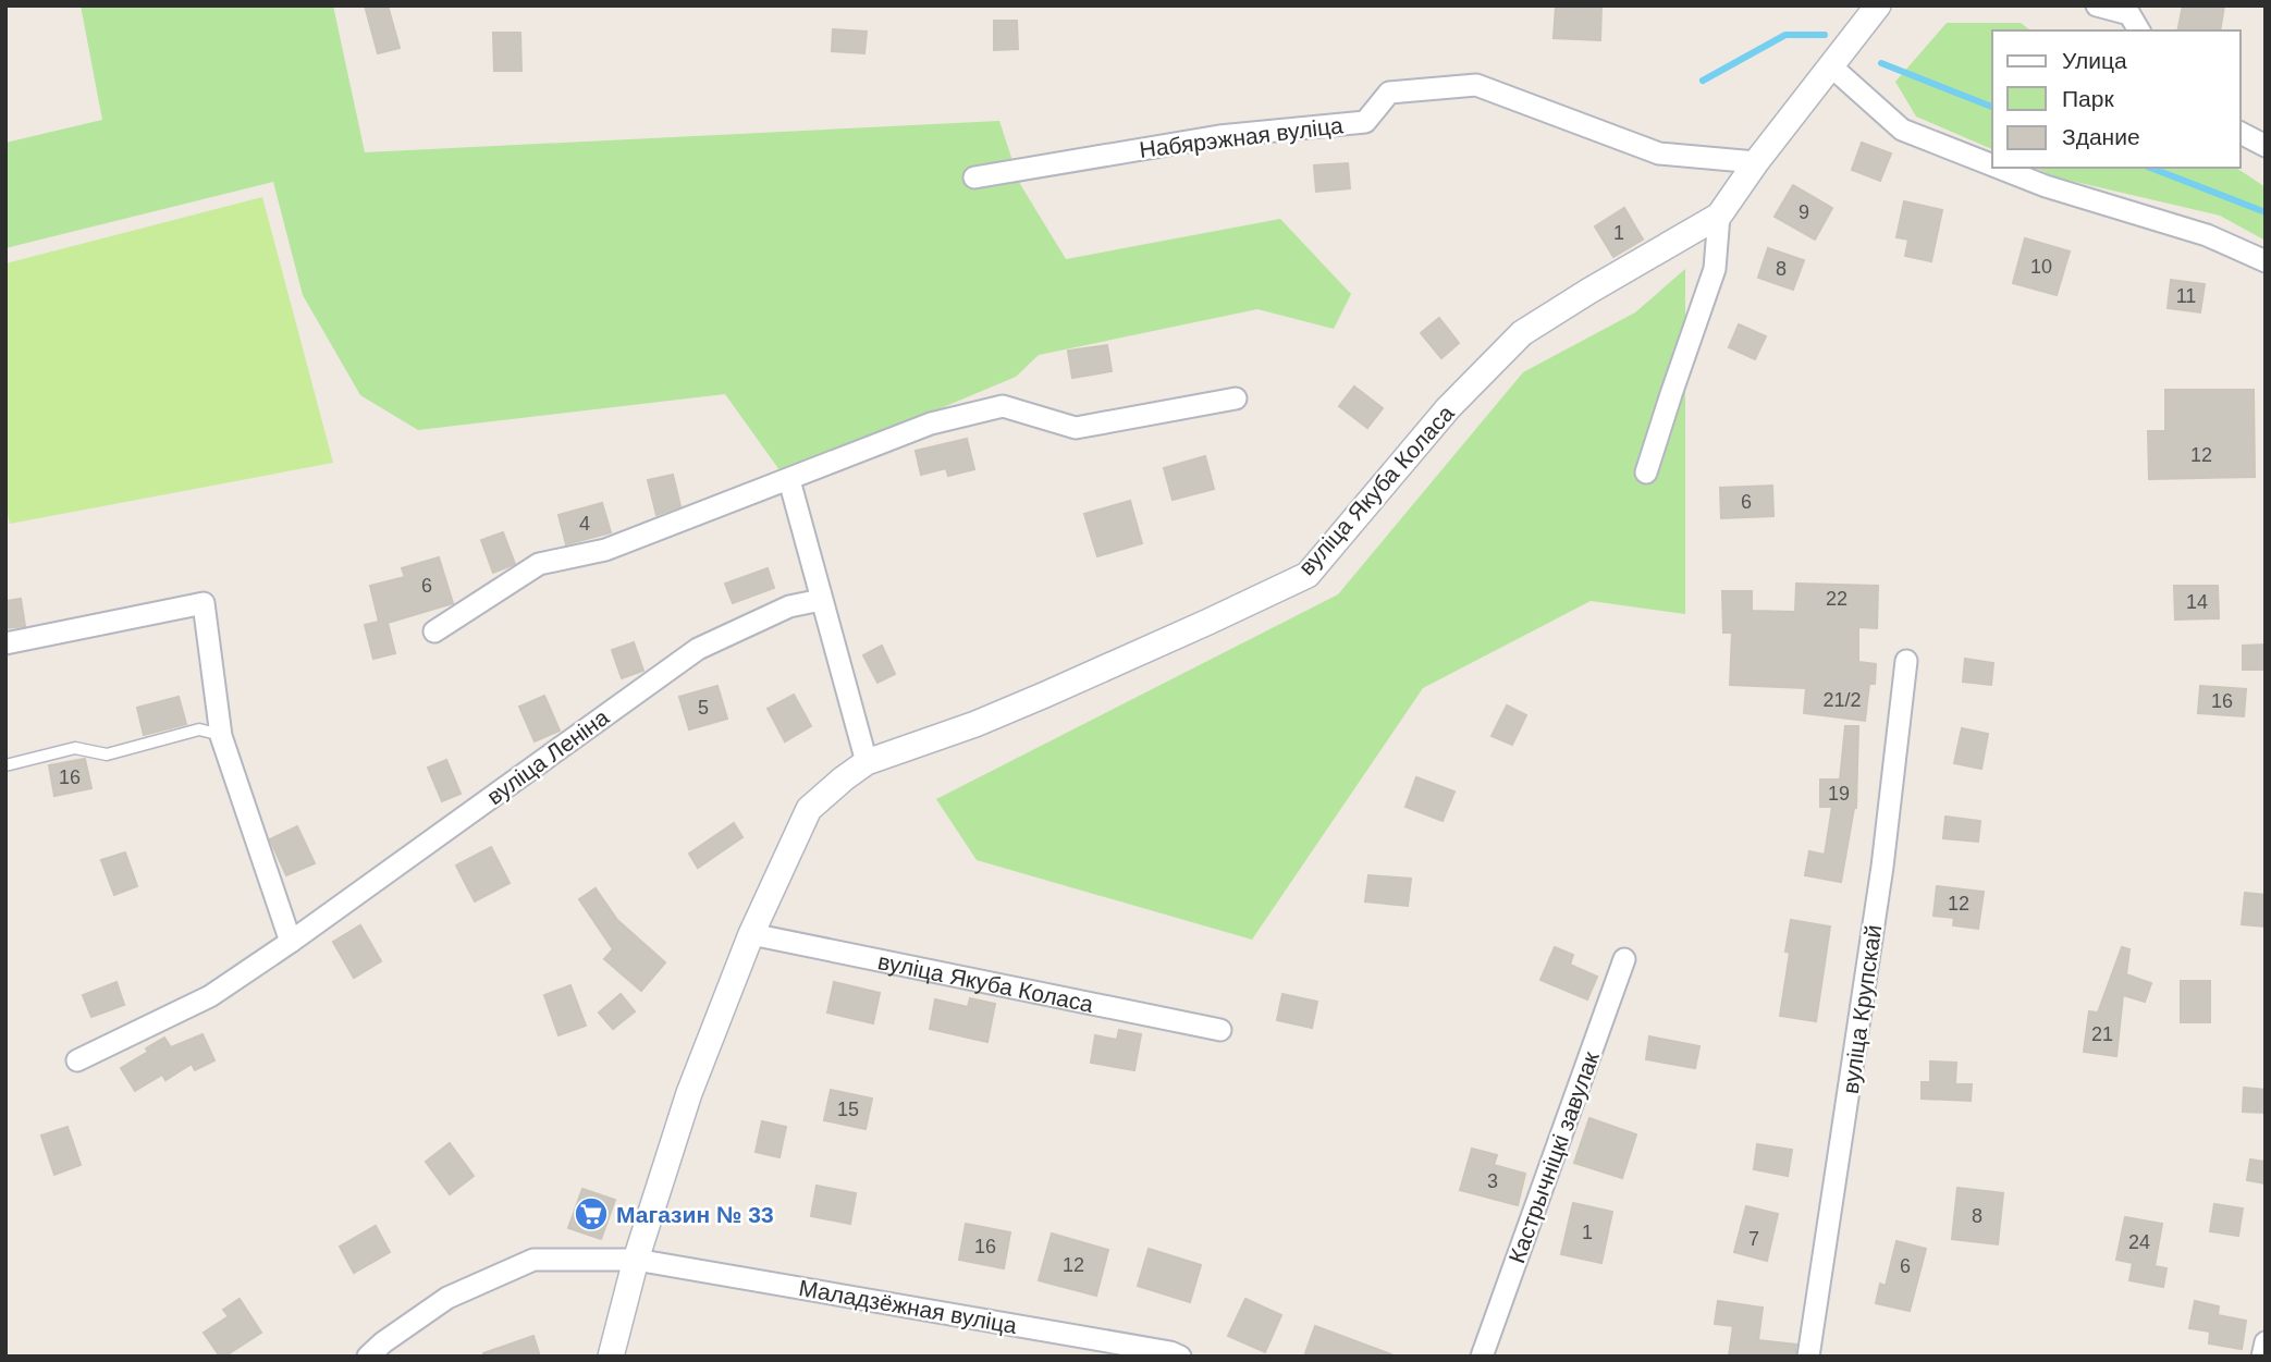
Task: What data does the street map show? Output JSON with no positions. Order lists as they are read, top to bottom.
{
  "streets": {
    "street": [
      "Набярэжная вуліца",
      "вуліца Якуба Коласа",
      "вуліца Леніна",
      "вуліца Крупскай",
      "Кастрычніцкі завулак",
      "Маладзёжная вуліца"
    ]
  },
  "crossings": [
    ["Набярэжная вуліца", "вуліца Якуба Коласа"],
    ["вуліца Якуба Коласа", "Маладзёжная вуліца"]
  ],
  "places": {
    "supermarket": ["Магазин № 33"]
  },
  "house_numbers": [
    "9",
    "1",
    "10",
    "8",
    "11",
    "12",
    "6",
    "4",
    "6",
    "22",
    "14",
    "21/2",
    "16",
    "5",
    "16",
    "19",
    "12",
    "21",
    "15",
    "3",
    "8",
    "1",
    "7",
    "24",
    "16",
    "12",
    "6"
  ],
  "legend": ["Улица", "Парк", "Здание"]
}
